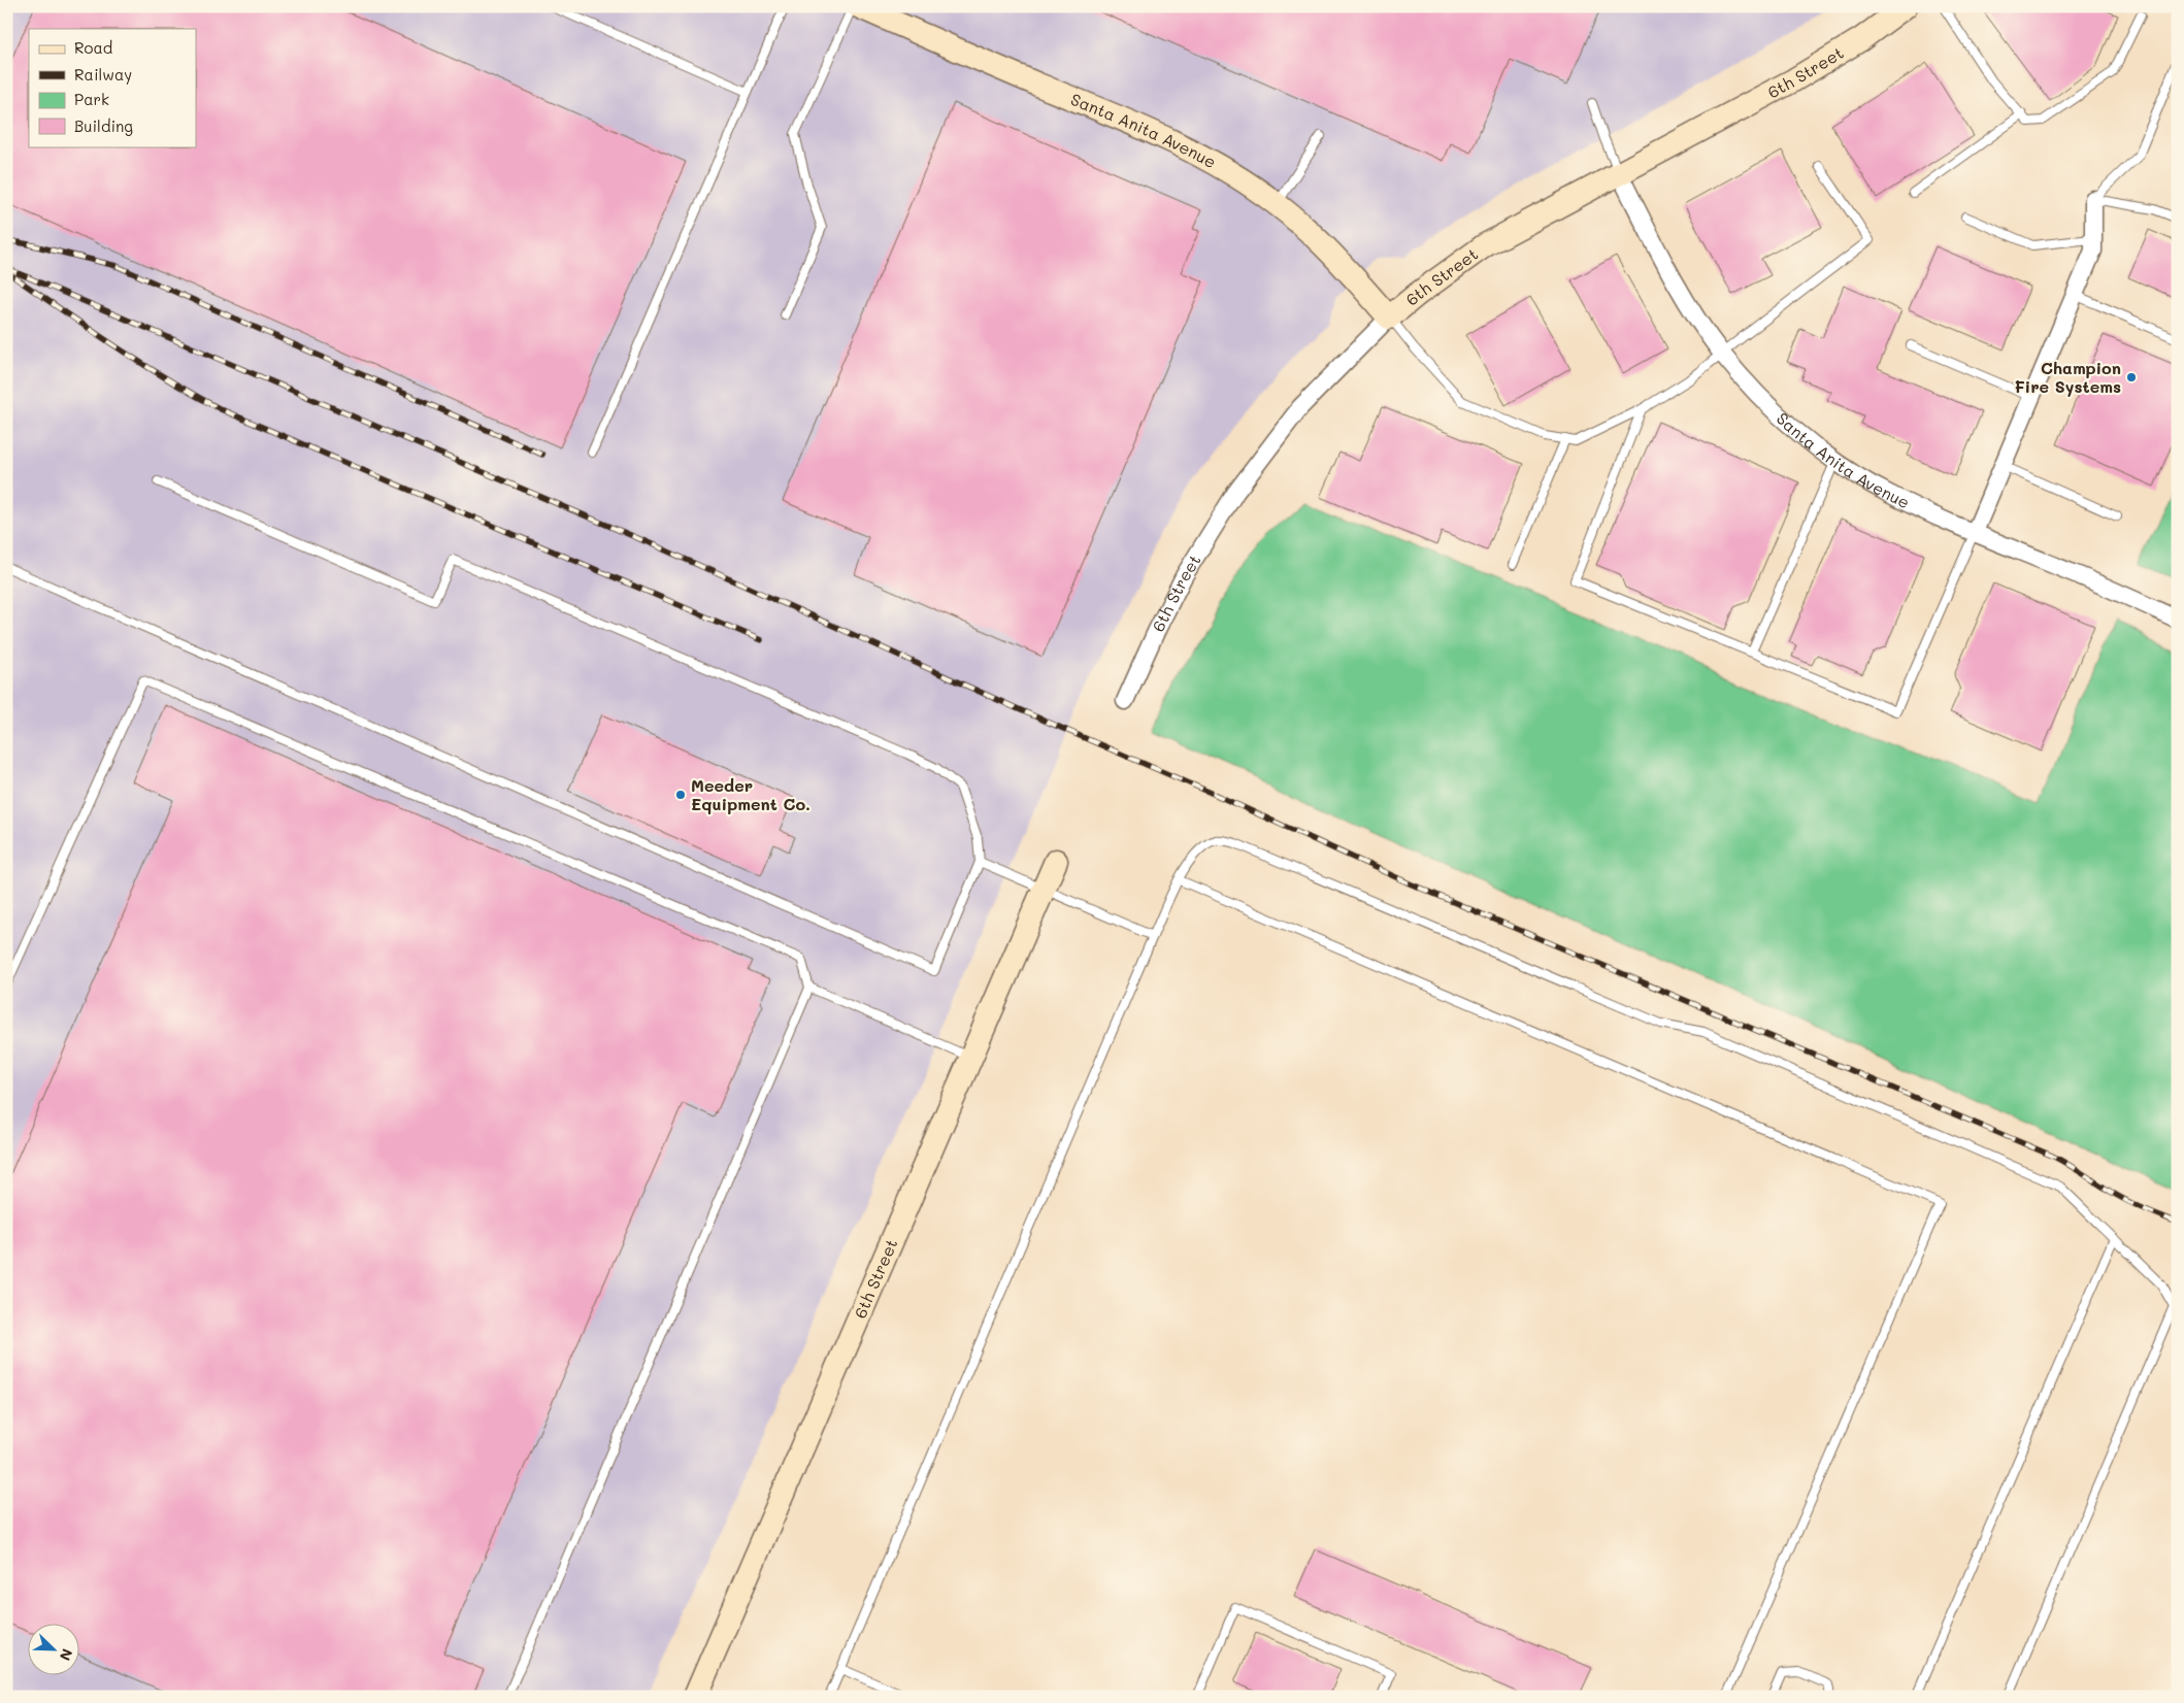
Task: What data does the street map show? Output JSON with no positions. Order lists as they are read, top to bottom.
{
  "streets": {
    "street": ["6th Street", "Santa Anita Avenue"]
  },
  "crossings": [
    ["6th Street", "Santa Anita Avenue"]
  ],
  "places": ["Champion Fire Systems", "Meeder Equipment Co."],
  "legend": [
    "Road",
    "Railway",
    "Park",
    "Building"
  ],
  "north": "bottom right"
}
